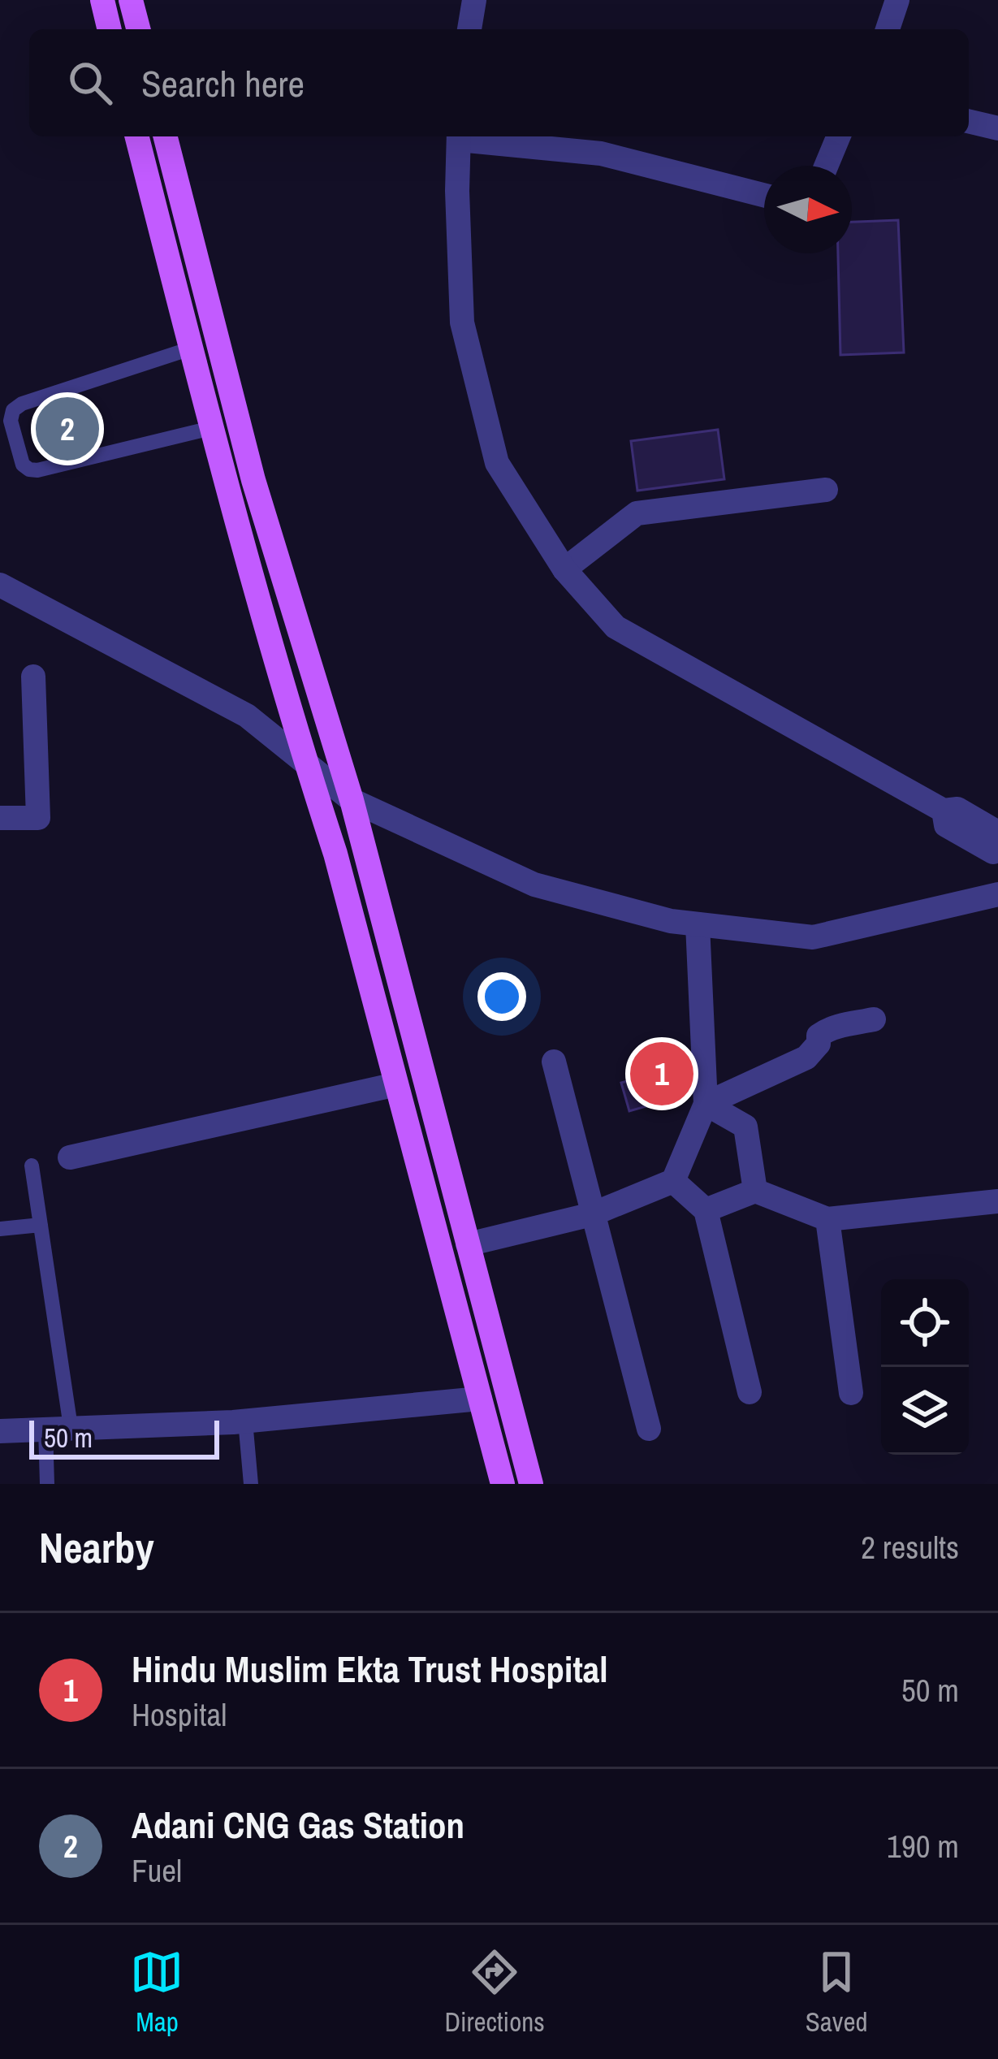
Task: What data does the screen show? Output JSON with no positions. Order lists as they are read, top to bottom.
{
  "scale_bar": "50 m",
  "north": "right",
  "page": {
    "search": "Search here",
    "pins": ["2", "1"],
    "scale": "50 m",
    "heading": ["Nearby", "2 results"],
    "list": [
      {
        "mark": "1",
        "name": "Hindu Muslim Ekta Trust Hospital",
        "note": "Hospital",
        "value": "50 m"
      },
      {
        "mark": "2",
        "name": "Adani CNG Gas Station",
        "note": "Fuel",
        "value": "190 m"
      }
    ],
    "nav": ["Map", "Directions", "Saved"]
  }
}
